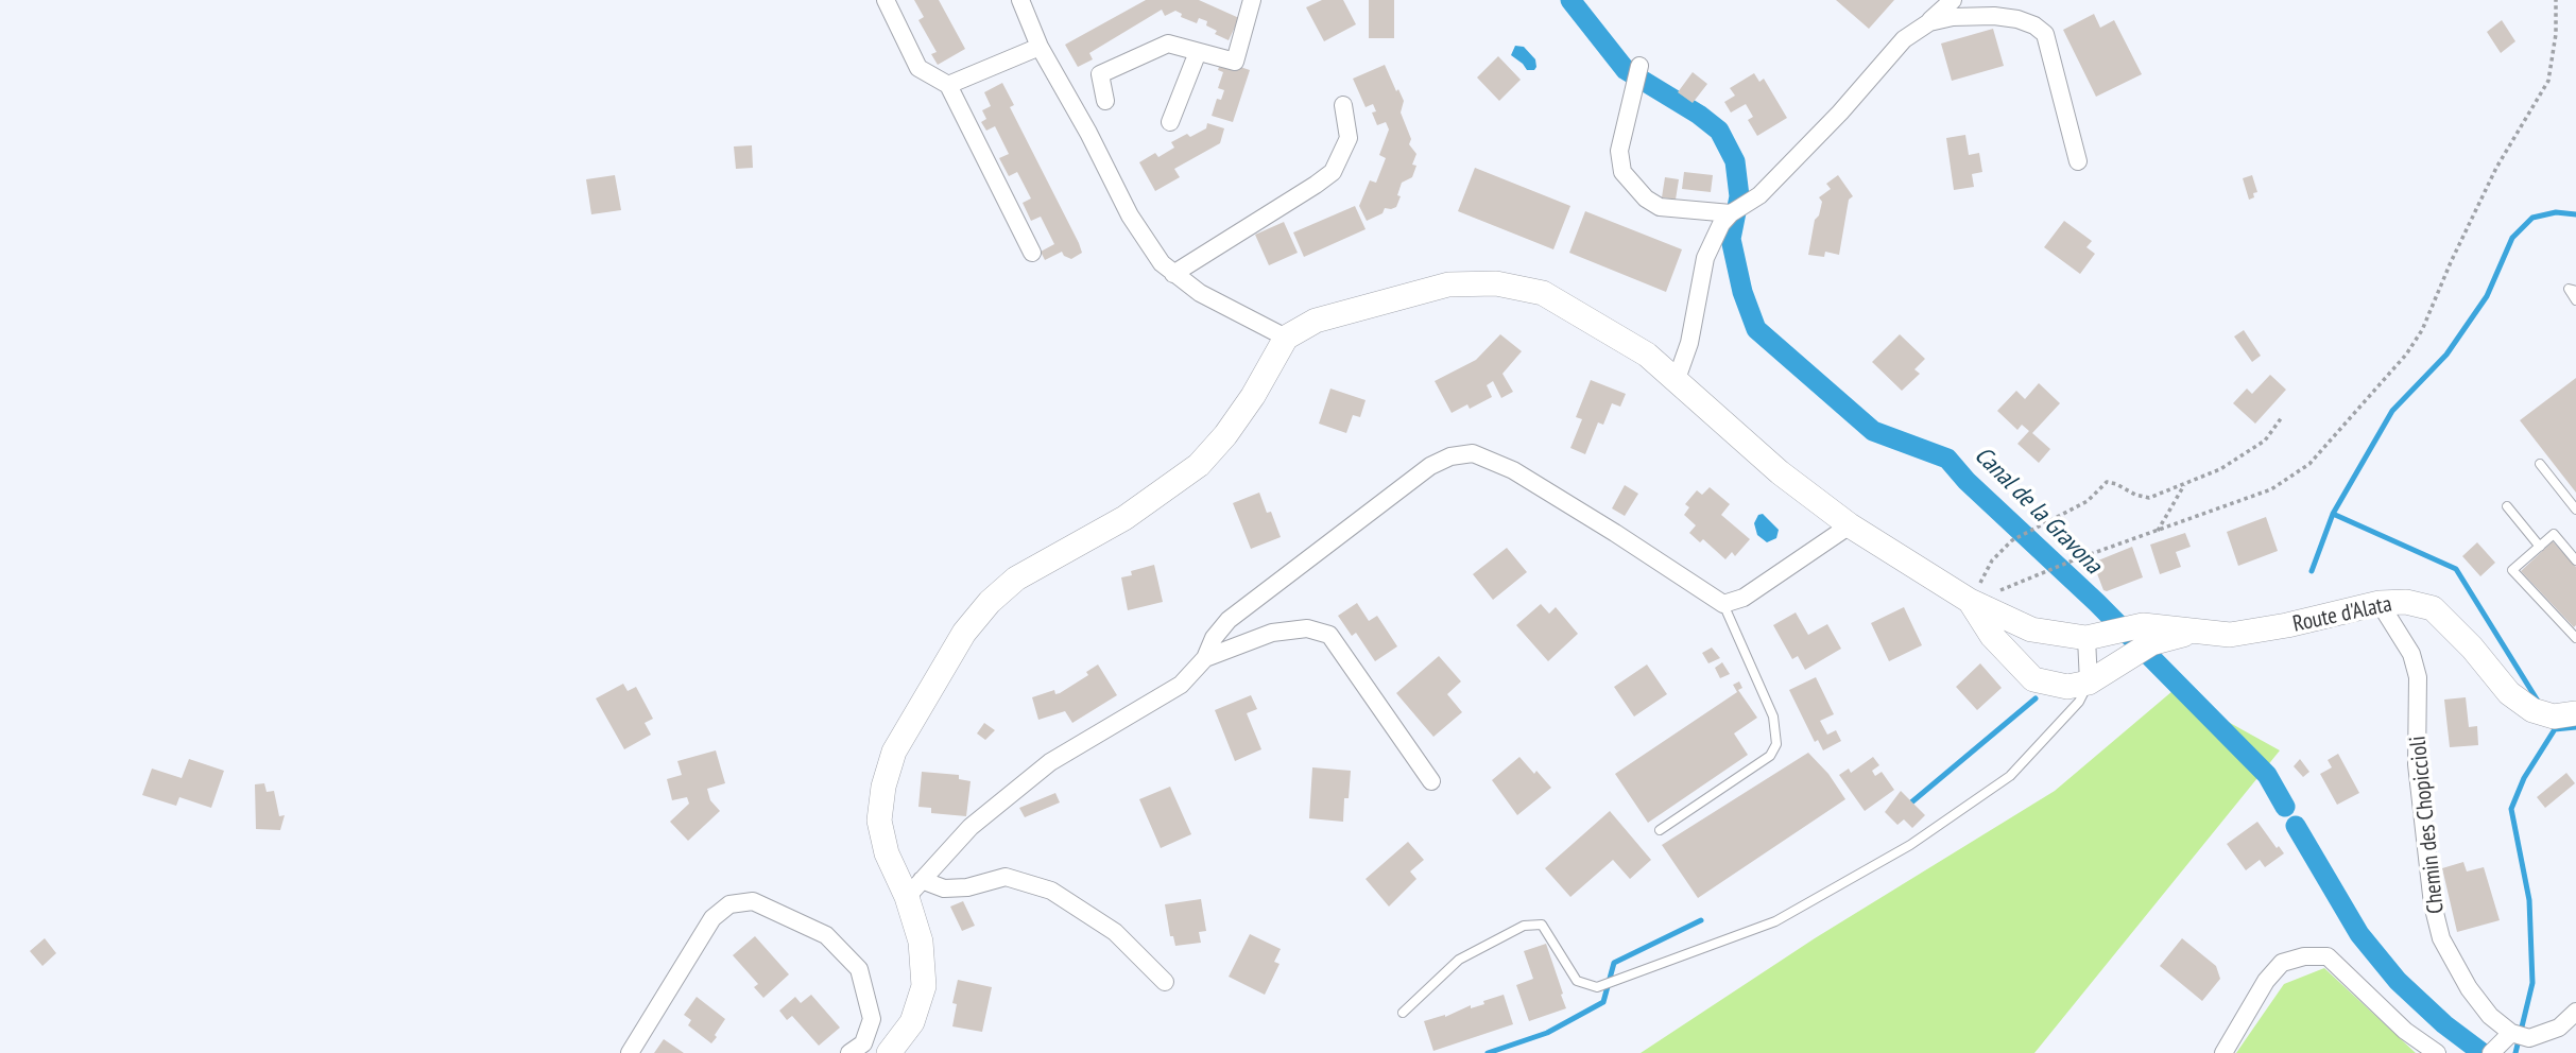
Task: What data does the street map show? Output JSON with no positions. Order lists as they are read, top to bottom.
{
  "streets": {
    "street": ["Route d'Alata", "Chemin des Chopiccioli"]
  },
  "crossings": [
    ["Route d'Alata", "Chemin des Chopiccioli"]
  ],
  "water": ["Canal de la Gravona"]
}
